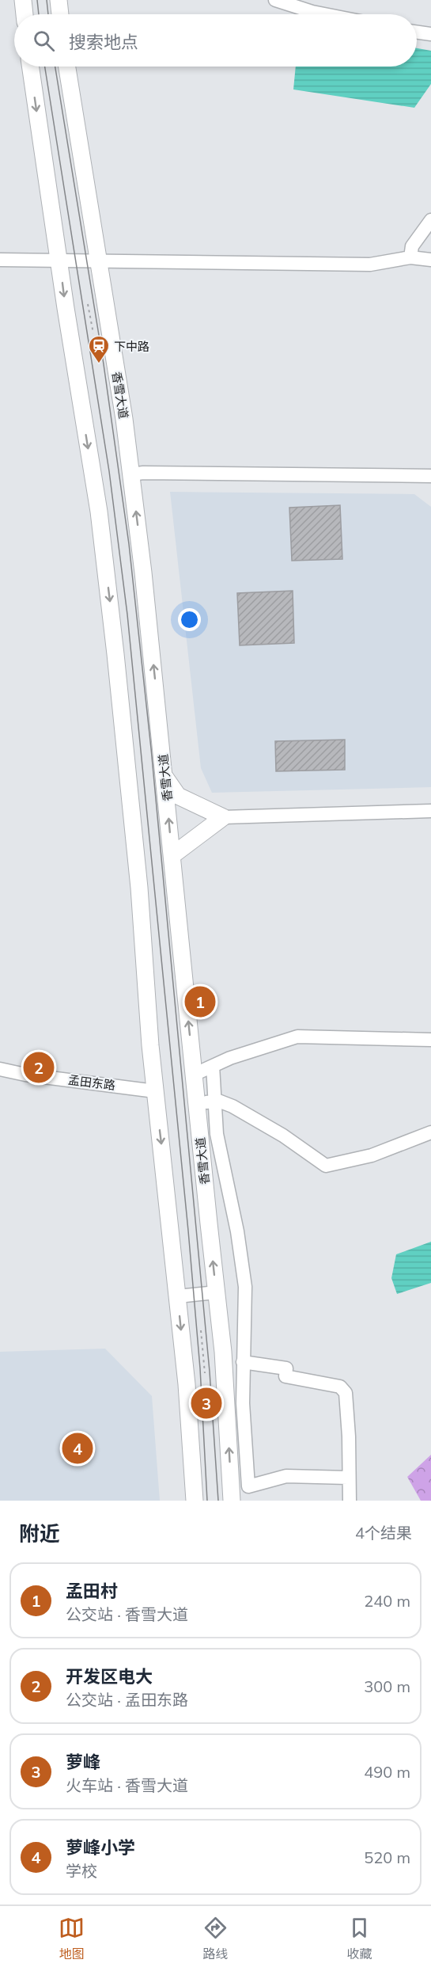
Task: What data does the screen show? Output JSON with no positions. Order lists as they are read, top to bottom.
{
  "streets": {
    "main road": ["香雪大道"],
    "street": ["孟田东路"]
  },
  "places": {
    "station": ["下中路"]
  },
  "page": {
    "search": "搜索地点",
    "pins": [
      "1",
      "2",
      "3",
      "4"
    ],
    "heading": ["附近", "4个结果"],
    "list": [
      {
        "mark": "1",
        "name": "孟田村",
        "note": "公交站 · 香雪大道",
        "value": "240 m"
      },
      {
        "mark": "2",
        "name": "开发区电大",
        "note": "公交站 · 孟田东路",
        "value": "300 m"
      },
      {
        "mark": "3",
        "name": "萝峰",
        "note": "火车站 · 香雪大道",
        "value": "490 m"
      },
      {
        "mark": "4",
        "name": "萝峰小学",
        "note": "学校",
        "value": "520 m"
      }
    ],
    "nav": ["地图", "路线", "收藏"]
  }
}
